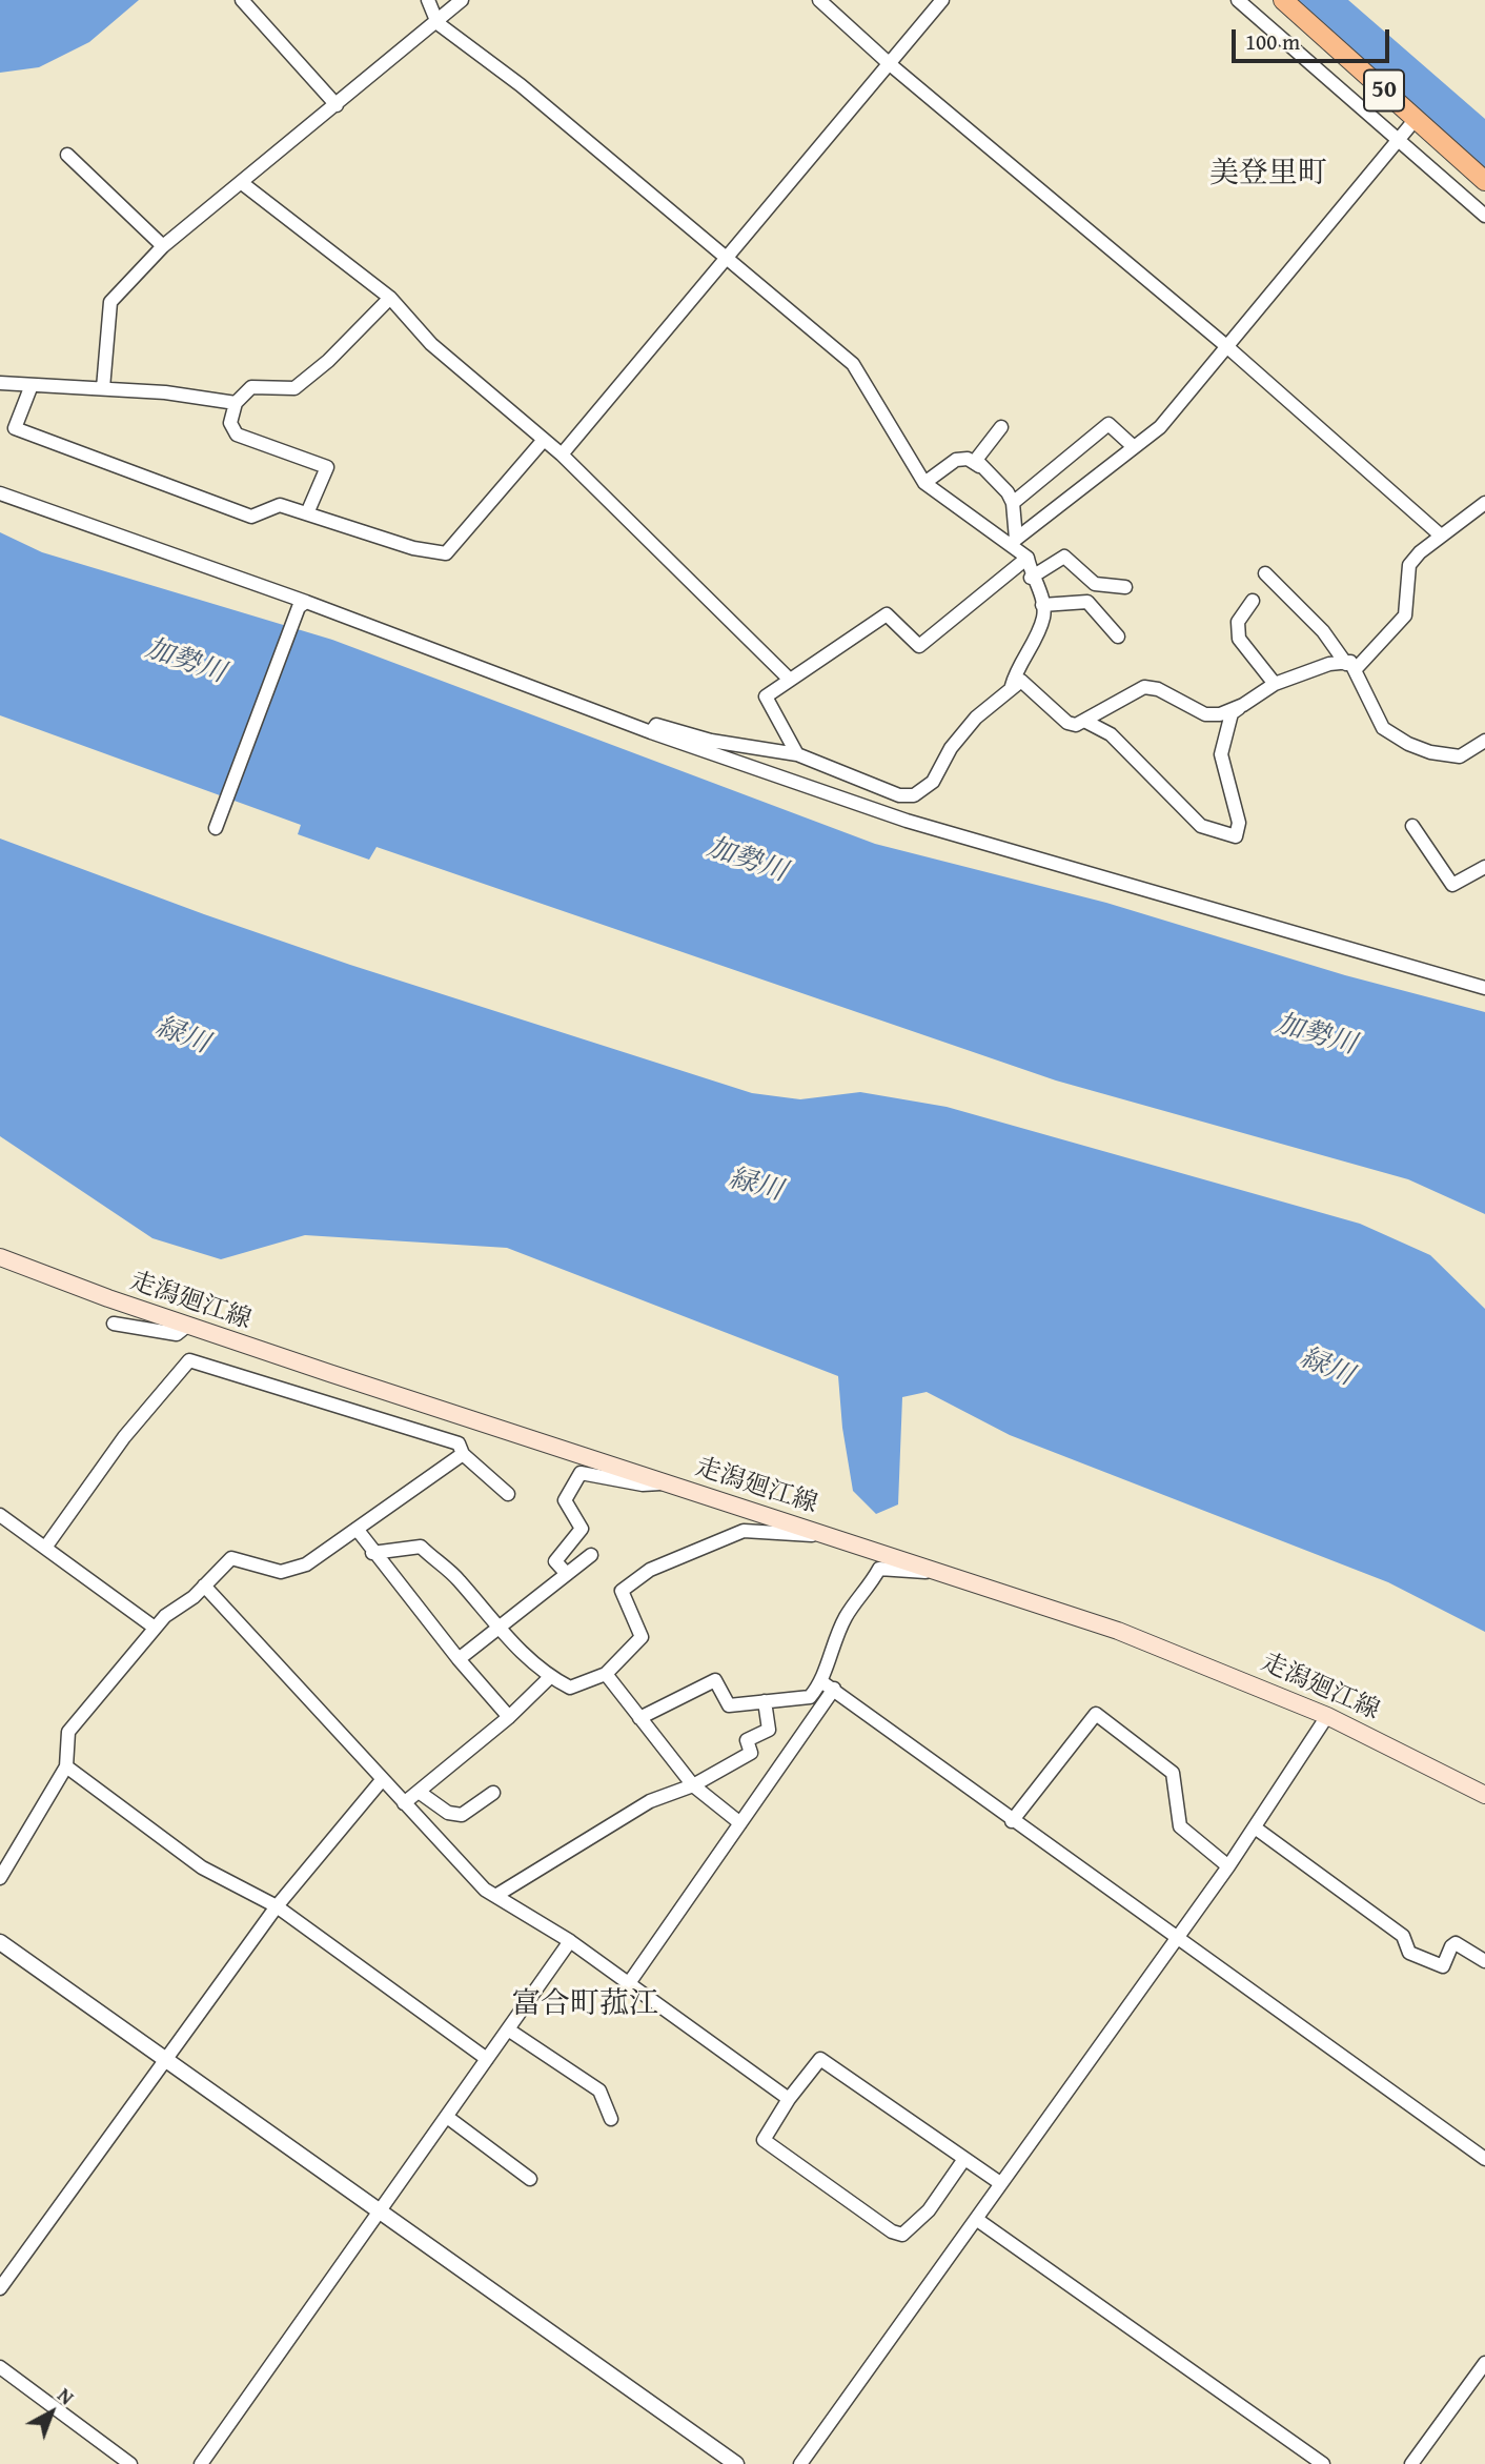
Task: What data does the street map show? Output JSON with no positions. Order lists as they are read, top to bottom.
{
  "streets": {
    "main road": ["50", "走潟廻江線"]
  },
  "districts": ["美登里町", "富合町菰江"],
  "water": ["加勢川", "緑川"],
  "scale_bar": "100 m",
  "north": "top right"
}
